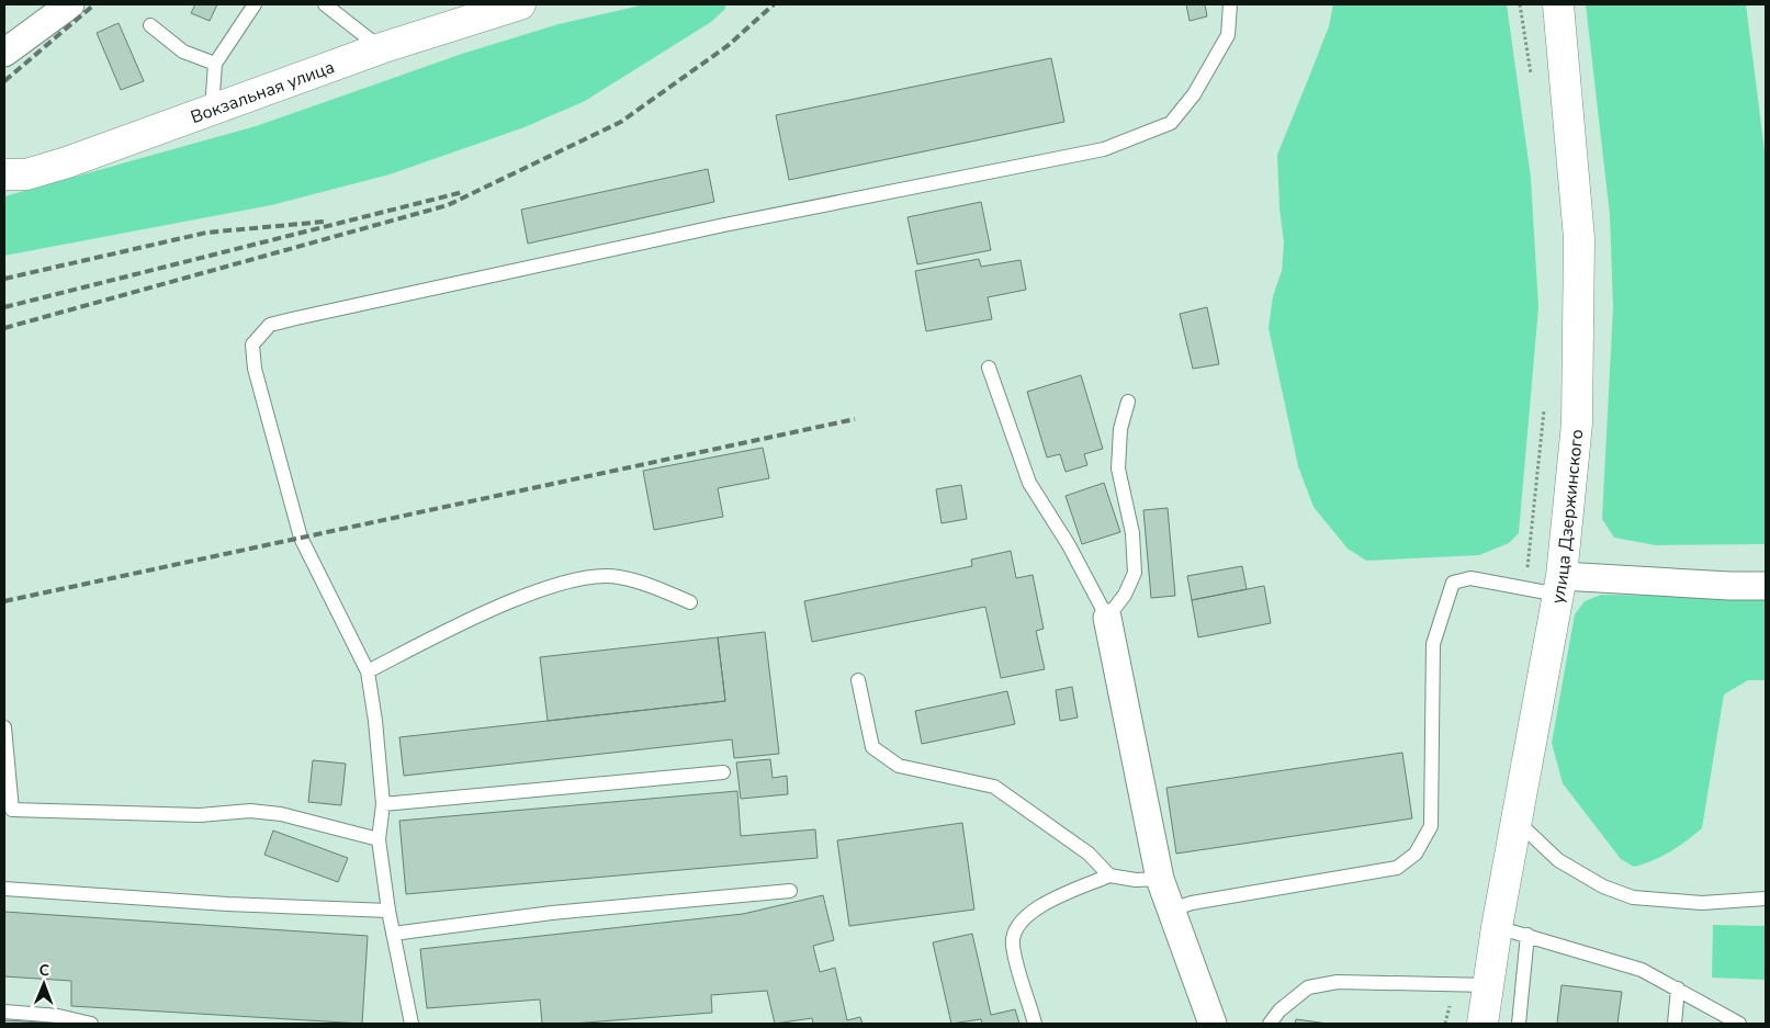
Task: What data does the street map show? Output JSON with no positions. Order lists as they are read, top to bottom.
{
  "streets": {
    "main road": ["Вокзальная улица", "улица Дзержинского"]
  },
  "north": "top"
}
